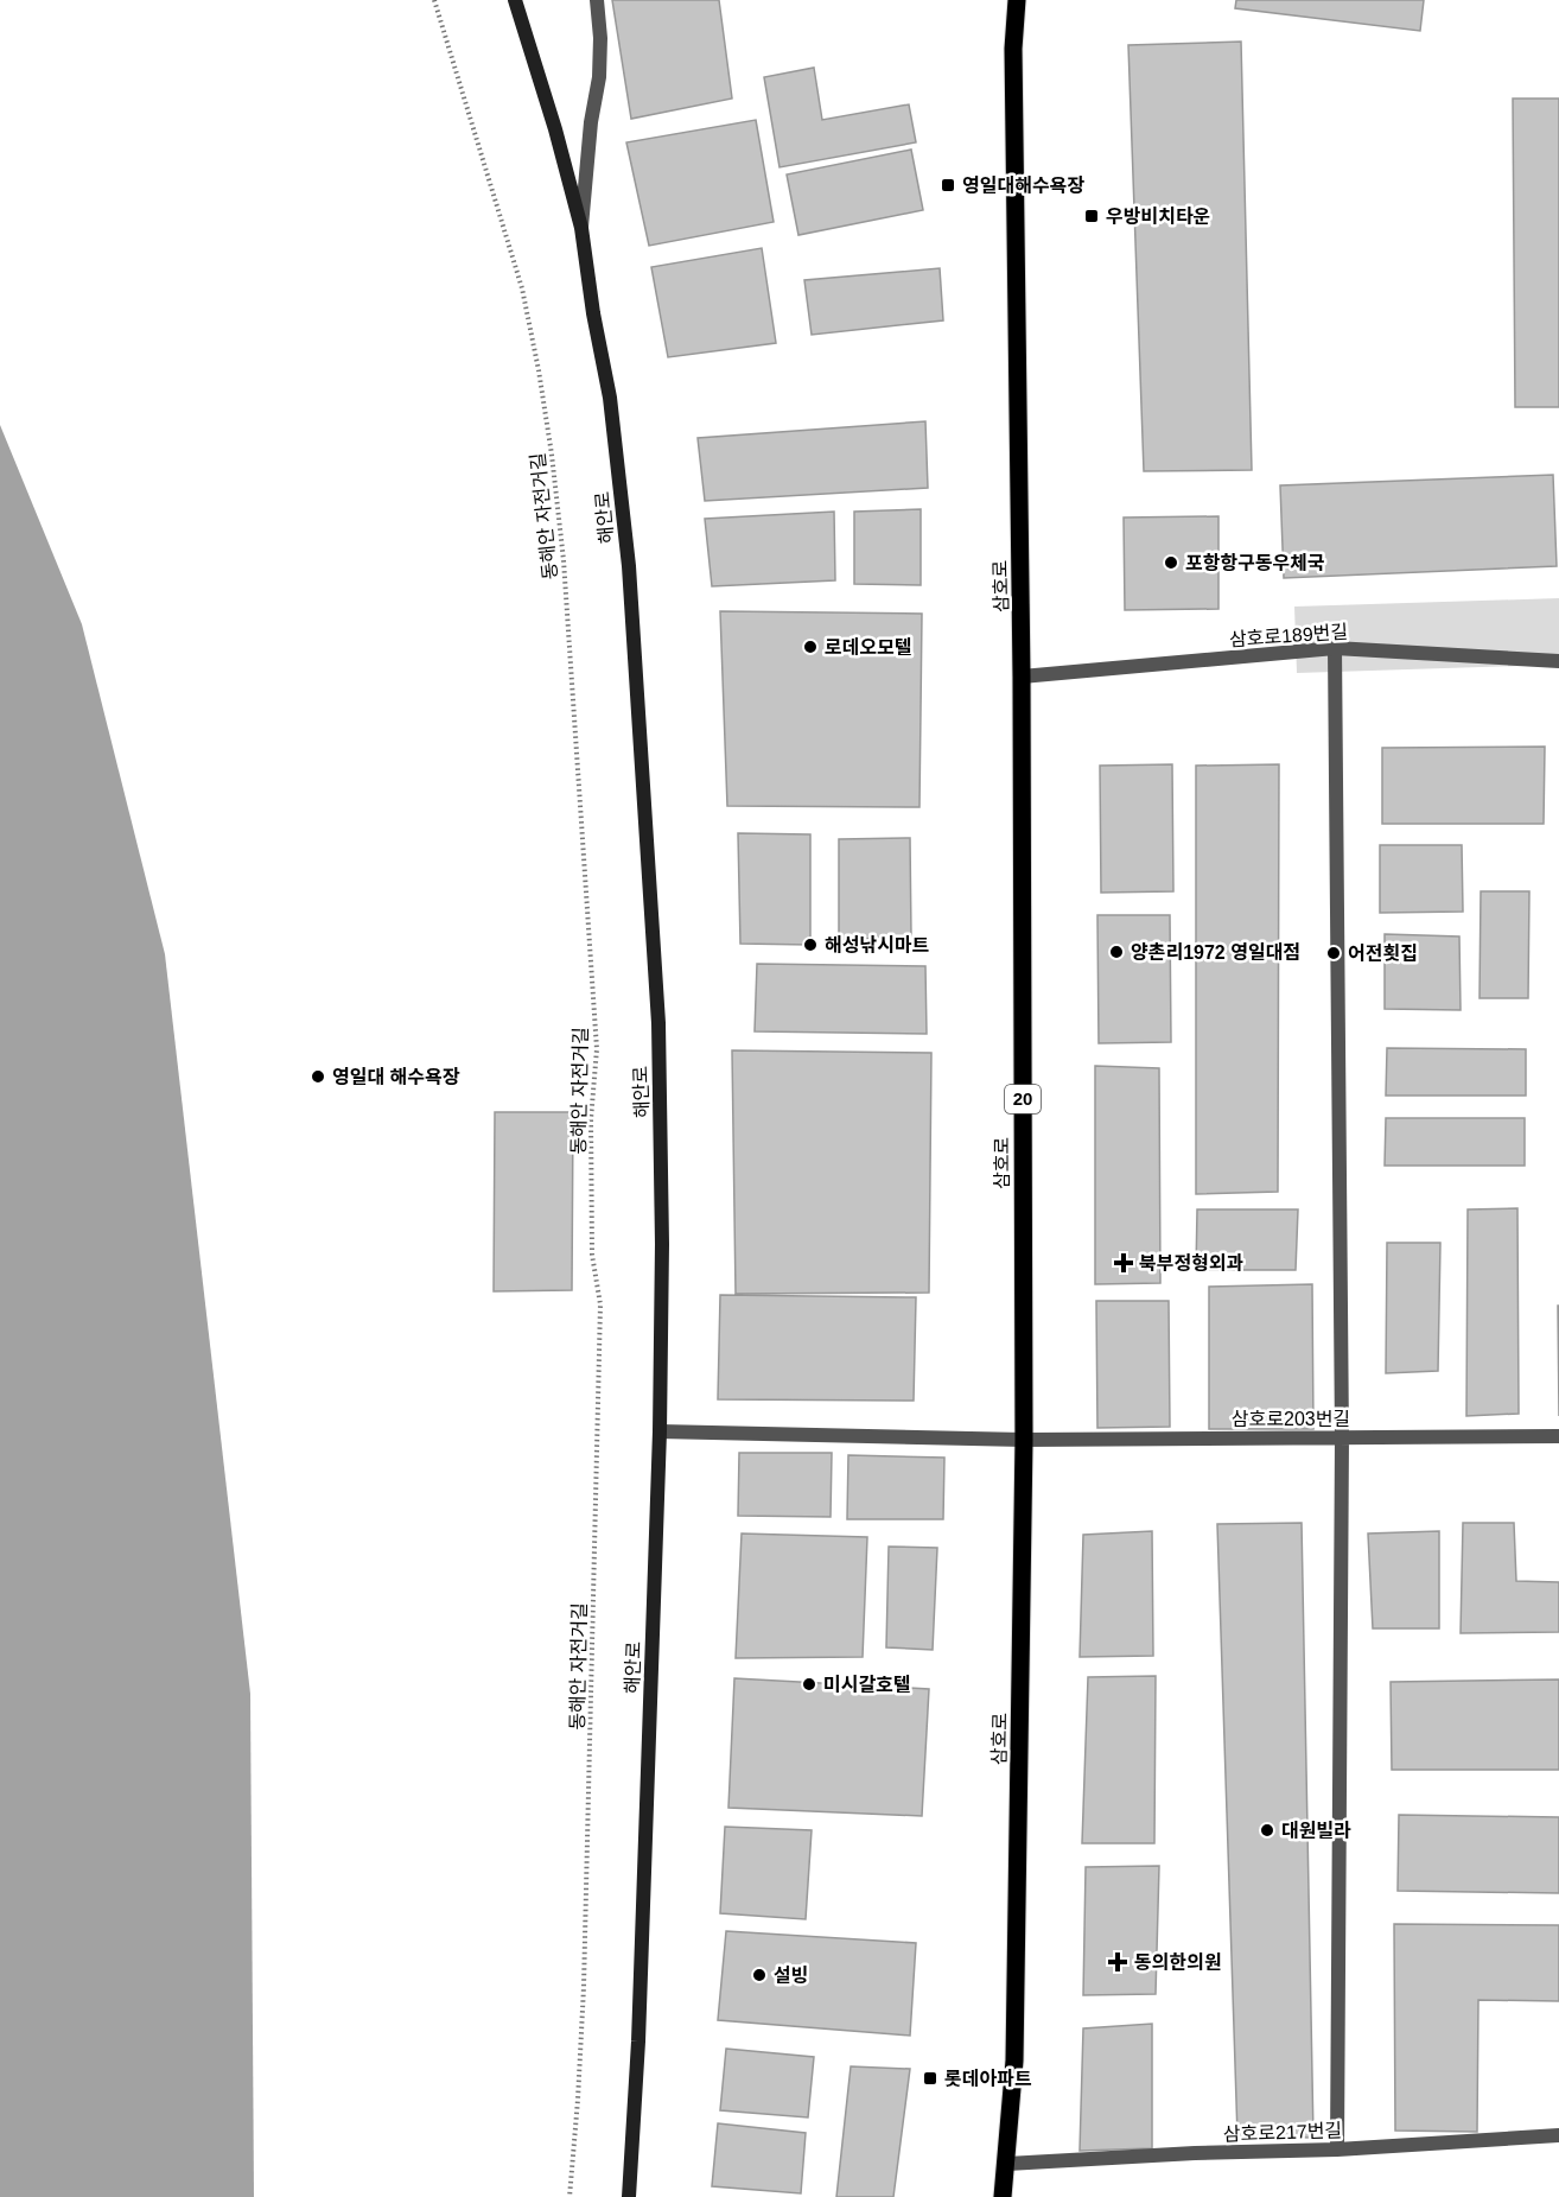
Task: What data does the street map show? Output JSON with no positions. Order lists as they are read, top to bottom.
{
  "streets": {
    "main road": ["삼호로", "20"],
    "street": [
      "해안로",
      "삼호로189번길",
      "삼호로203번길",
      "삼호로217번길"
    ],
    "path": ["동해안 자전거길"]
  },
  "crossings": [
    ["해안로", "삼호로203번길"],
    ["삼호로", "삼호로189번길"],
    ["삼호로", "삼호로203번길"],
    ["삼호로", "삼호로217번길"]
  ],
  "places": {
    "transit": ["영일대해수욕장", "우방비치타운", "롯데아파트"],
    "other": [
      "포항항구동우체국",
      "로데오모텔",
      "해성낚시마트",
      "양촌리1972 영일대점",
      "어전횟집",
      "영일대 해수욕장",
      "미시갈호텔",
      "대원빌라",
      "설빙"
    ],
    "health": ["북부정형외과", "동의한의원"]
  }
}
